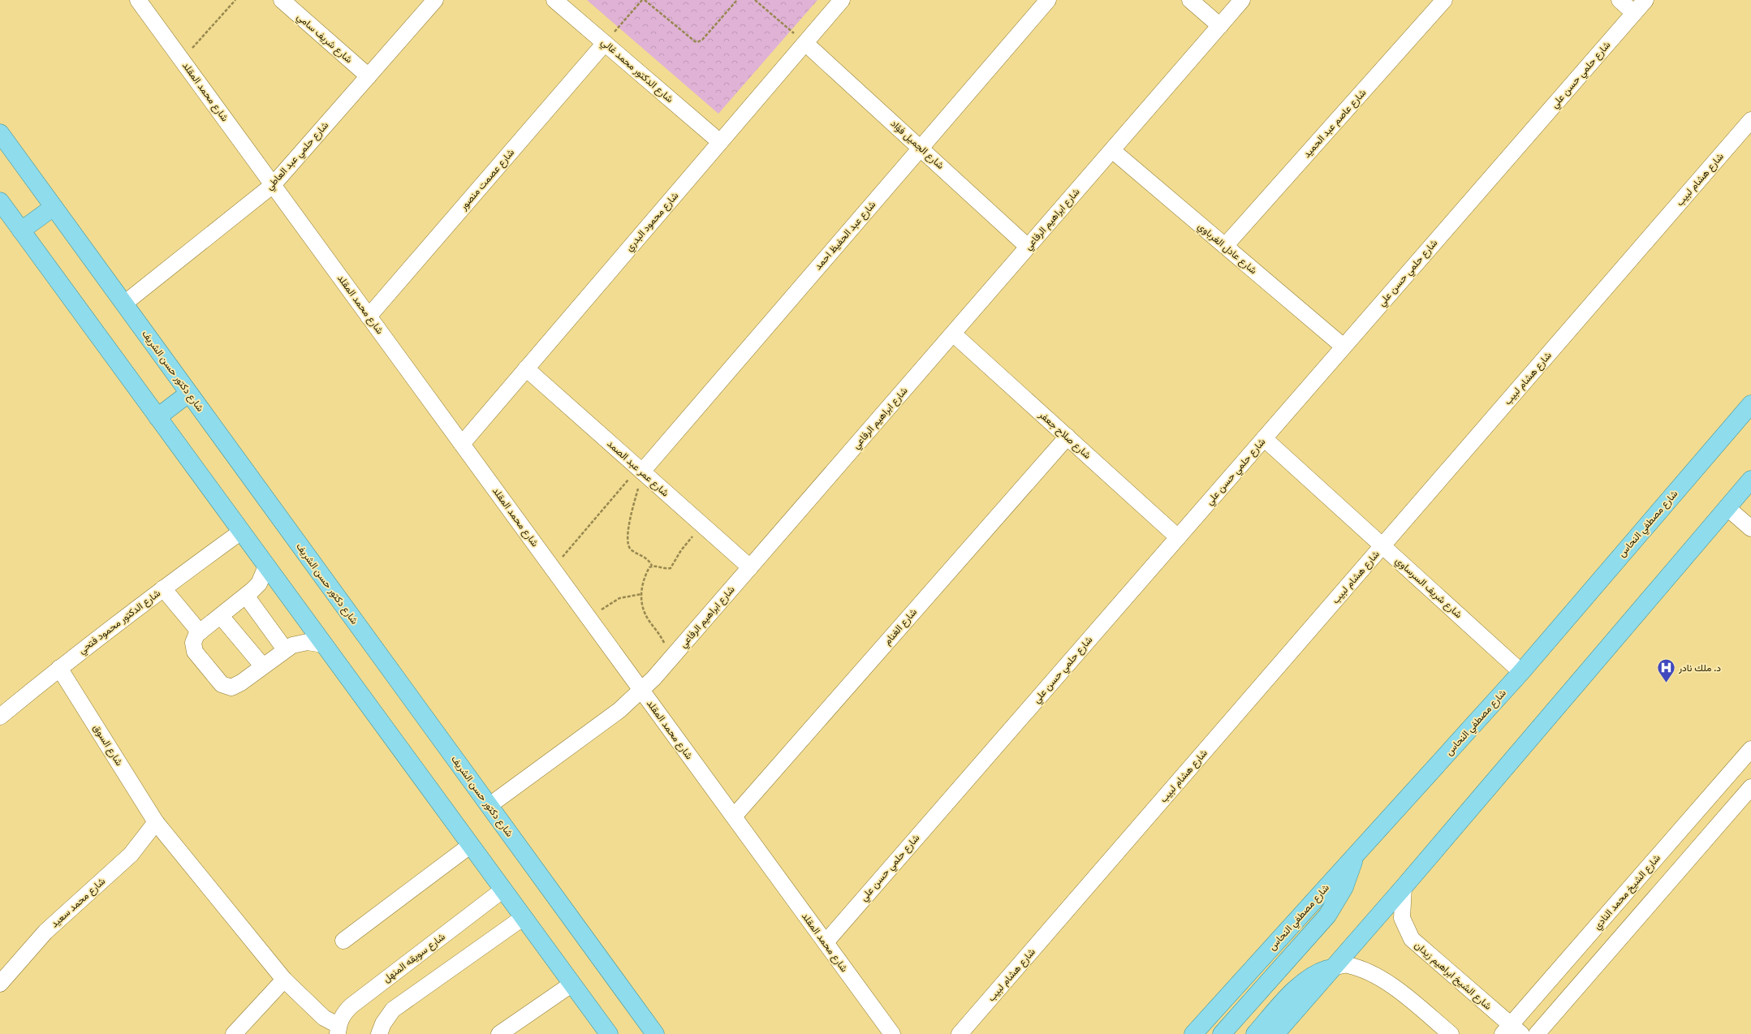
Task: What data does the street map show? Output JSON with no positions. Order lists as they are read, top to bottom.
{
  "streets": {
    "main road": ["شارع دكتور حسن الشريف", "شارع مصطفي النحاس"],
    "street": [
      "شارع شريف سامي",
      "شارع الدكتور محمد غالي",
      "شارع حلمي حسن علي",
      "شارع محمد المقلد",
      "شارع عاصم عبد الحميد",
      "شارع الجميل فؤاد",
      "شارع حلمي عبد العاطي",
      "شارع عصمت منصور",
      "شارع هشام لبيب",
      "شارع ابراهيم الرفاعي",
      "شارع محمود البدري",
      "شارع عبد الحفيظ احمد",
      "شارع عادل الغرباوي",
      "شارع صلاح جعفر",
      "شارع عمر عبد الصمد",
      "شارع شريف السرساوي",
      "شارع الدكتور محمود فتحي",
      "شارع الغنام",
      "شارع السوق",
      "شارع الشيخ محمد النادي",
      "شارع محمد سعيد",
      "شارع سويقه المنهل",
      "شارع الشيخ ابراهيم زيدان"
    ]
  },
  "crossings": [
    ["شارع شريف سامي", "شارع حلمي عبد العاطي"],
    ["شارع الدكتور محمد غالي", "شارع عصمت منصور"],
    ["شارع الدكتور محمد غالي", "شارع محمود البدري"],
    ["شارع حلمي حسن علي", "شارع محمد المقلد"],
    ["شارع حلمي حسن علي", "شارع عادل الغرباوي"],
    ["شارع حلمي حسن علي", "شارع صلاح جعفر"],
    ["شارع حلمي حسن علي", "شارع شريف السرساوي"],
    ["شارع محمد المقلد", "شارع حلمي عبد العاطي"],
    ["شارع محمد المقلد", "شارع عصمت منصور"],
    ["شارع محمد المقلد", "شارع ابراهيم الرفاعي"],
    ["شارع محمد المقلد", "شارع محمود البدري"],
    ["شارع محمد المقلد", "شارع الغنام"],
    ["شارع عاصم عبد الحميد", "شارع عادل الغرباوي"],
    ["شارع الجميل فؤاد", "شارع ابراهيم الرفاعي"],
    ["شارع الجميل فؤاد", "شارع محمود البدري"],
    ["شارع الجميل فؤاد", "شارع عبد الحفيظ احمد"],
    ["شارع حلمي عبد العاطي", "شارع دكتور حسن الشريف"],
    ["شارع هشام لبيب", "شارع شريف السرساوي"],
    ["شارع ابراهيم الرفاعي", "شارع عادل الغرباوي"],
    ["شارع ابراهيم الرفاعي", "شارع دكتور حسن الشريف"],
    ["شارع ابراهيم الرفاعي", "شارع صلاح جعفر"],
    ["شارع ابراهيم الرفاعي", "شارع عمر عبد الصمد"],
    ["شارع محمود البدري", "شارع عمر عبد الصمد"],
    ["شارع عبد الحفيظ احمد", "شارع عمر عبد الصمد"],
    ["شارع صلاح جعفر", "شارع الغنام"],
    ["شارع مصطفي النحاس", "شارع شريف السرساوي"],
    ["شارع الدكتور محمود فتحي", "شارع السوق"],
    ["شارع السوق", "شارع محمد سعيد"],
    ["شارع السوق", "شارع سويقه المنهل"],
    ["شارع الشيخ محمد النادي", "شارع الشيخ ابراهيم زيدان"]
  ],
  "places": {
    "hospital": ["د. ملك نادر"]
  }
}
